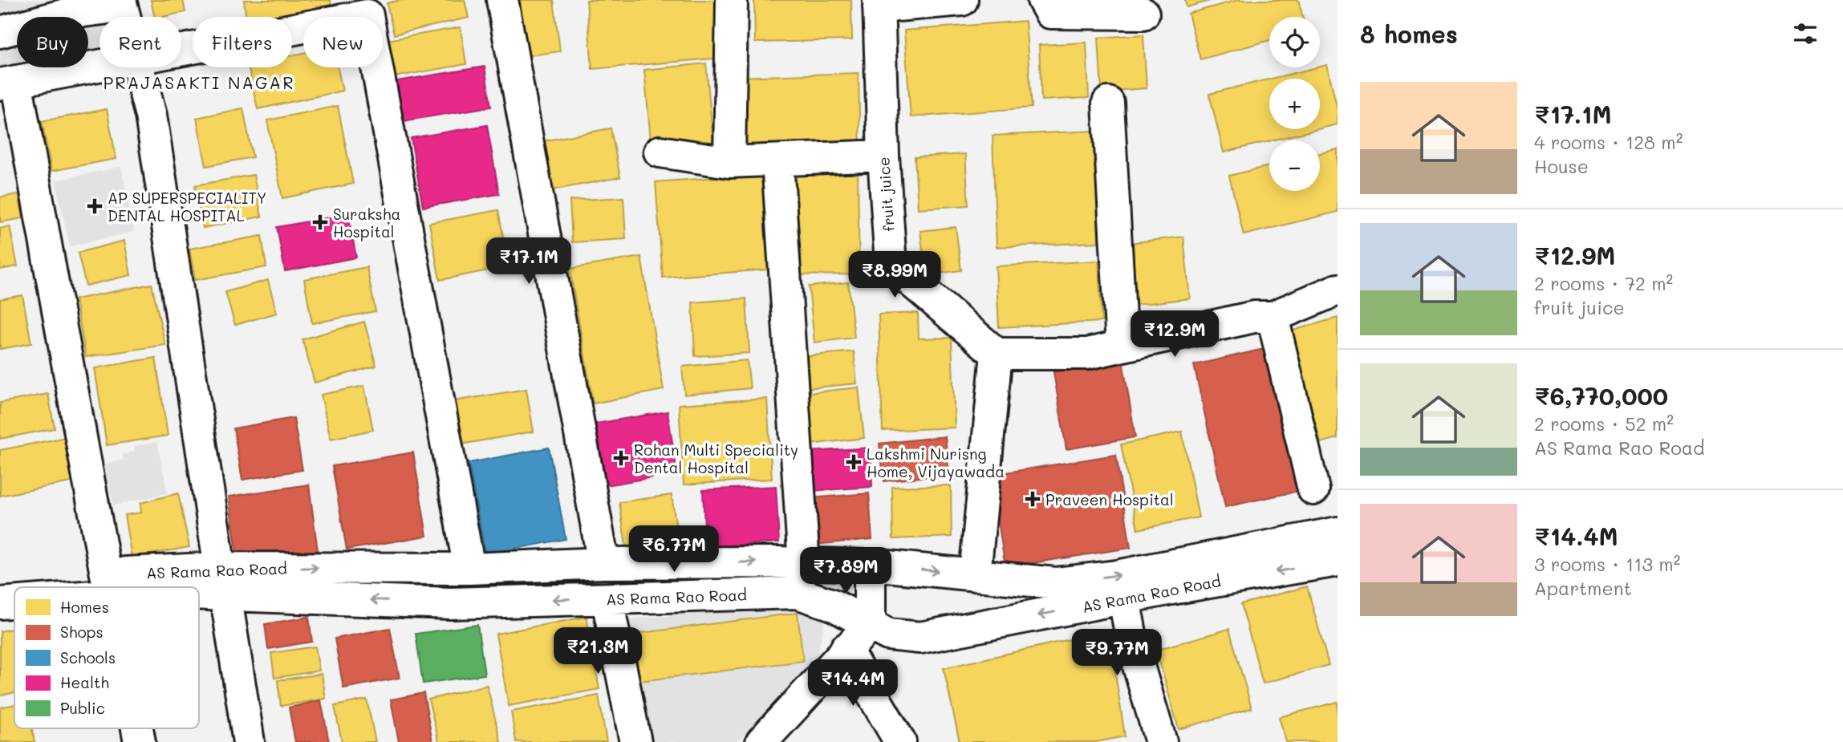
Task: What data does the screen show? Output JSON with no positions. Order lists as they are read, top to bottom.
{
  "streets": {
    "street": ["fruit juice", "AS Rama Rao Road"]
  },
  "districts": ["PRAJASAKTI NAGAR"],
  "places": {
    "health": [
      "AP SUPERSPECIALITY DENTAL HOSPITAL",
      "Suraksha Hospital",
      "Rohan Multi Speciality Dental Hospital",
      "Lakshmi Nurisng Home, Vijayawada",
      "Praveen Hospital"
    ]
  },
  "legend": [
    "Homes",
    "Shops",
    "Schools",
    "Health",
    "Public"
  ],
  "page": {
    "heading": "8 homes",
    "map_buttons": ["+", "−"],
    "chip": [
      "Buy",
      "Rent",
      "Filters",
      "New"
    ],
    "list": [
      {
        "name": "₹17.1M",
        "note": "4 rooms · 128 m² · House"
      },
      {
        "name": "₹12.9M",
        "note": "2 rooms · 72 m² · fruit juice"
      },
      {
        "name": "₹6,770,000",
        "note": "2 rooms · 52 m² · AS Rama Rao Road"
      },
      {
        "name": "₹14.4M",
        "note": "3 rooms · 113 m² · Apartment"
      }
    ],
    "price": [
      "₹17.1M",
      "₹8.99M",
      "₹12.9M",
      "₹6.77M",
      "₹7.89M",
      "₹21.3M",
      "₹9.77M",
      "₹14.4M"
    ]
  }
}
